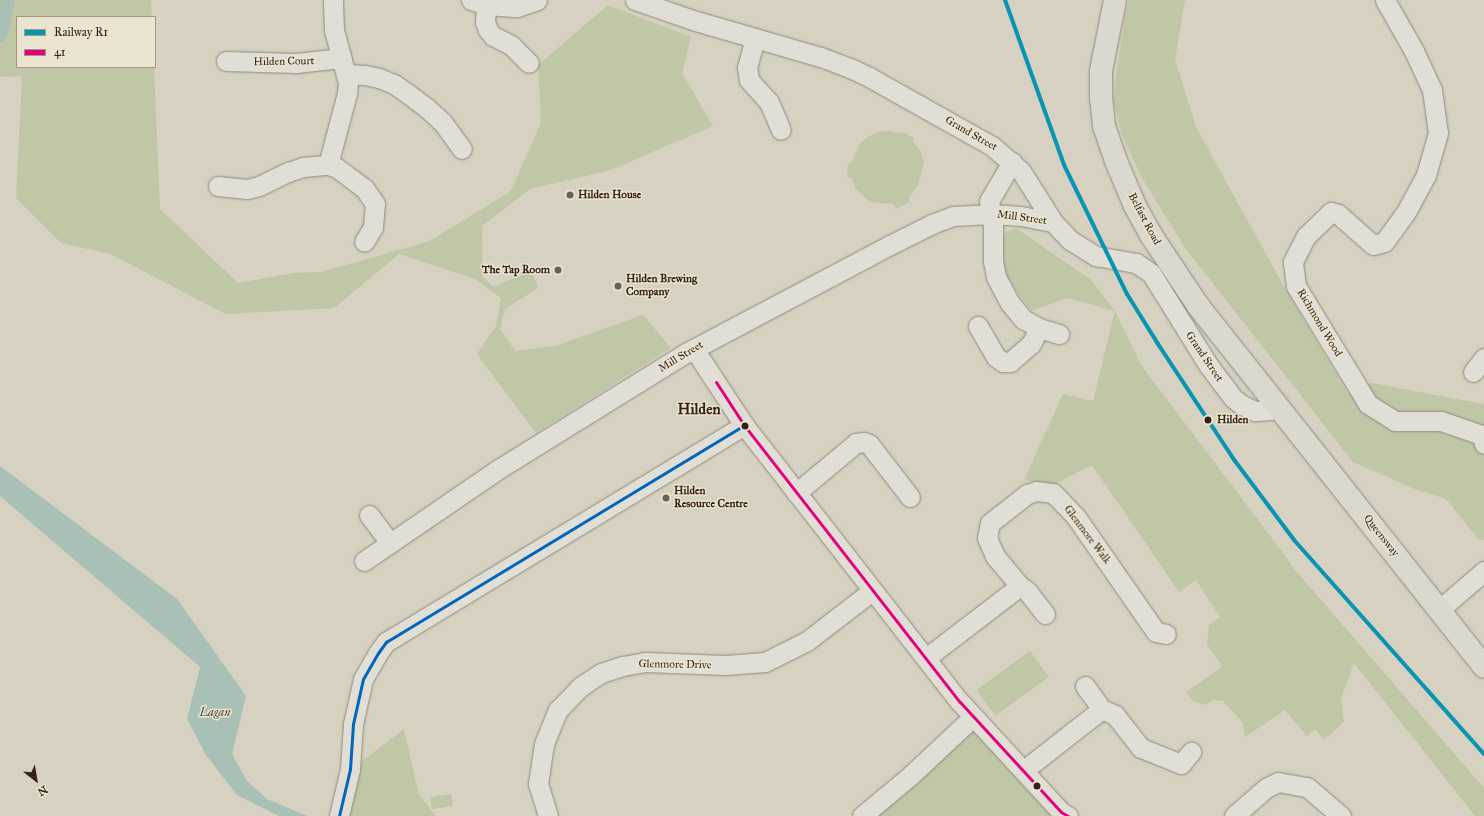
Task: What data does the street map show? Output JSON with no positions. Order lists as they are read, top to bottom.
{
  "streets": {
    "highway": ["Belfast Road", "Queensway"],
    "street": [
      "Hilden Court",
      "Grand Street",
      "Mill Street",
      "Richmond Wood",
      "Glenmore Walk",
      "Glenmore Drive"
    ]
  },
  "crossings": [
    ["Grand Street", "Mill Street"],
    ["Grand Street", "Belfast Road"],
    ["Grand Street", "Queensway"],
    ["Belfast Road", "Queensway"]
  ],
  "districts": ["Hilden"],
  "water": ["Lagan"],
  "places": [
    "Hilden House",
    "The Tap Room",
    "Hilden Brewing Company",
    "Hilden",
    "Hilden Resource Centre"
  ],
  "lines": ["rail line R1", "transit line 41"],
  "legend": ["Railway R1", "41"],
  "north": "bottom right"
}
